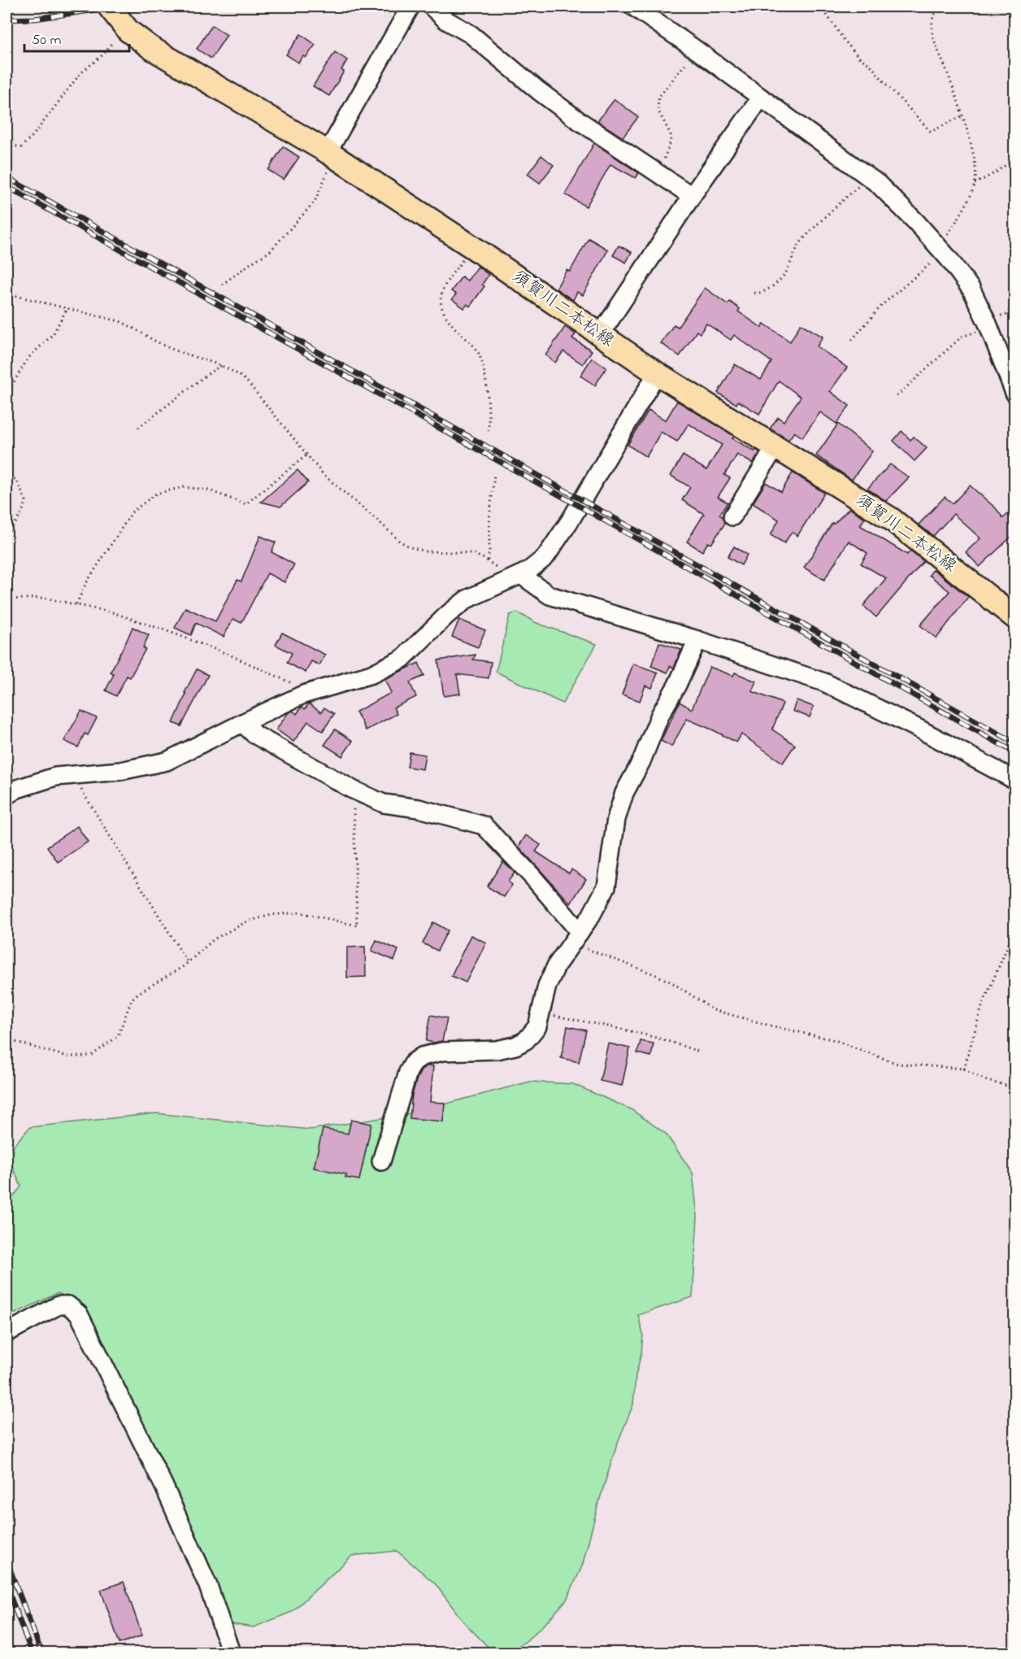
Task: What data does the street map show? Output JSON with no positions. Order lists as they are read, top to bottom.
{
  "streets": {
    "main road": ["須賀川二本松線"]
  },
  "scale_bar": "50 m"
}
